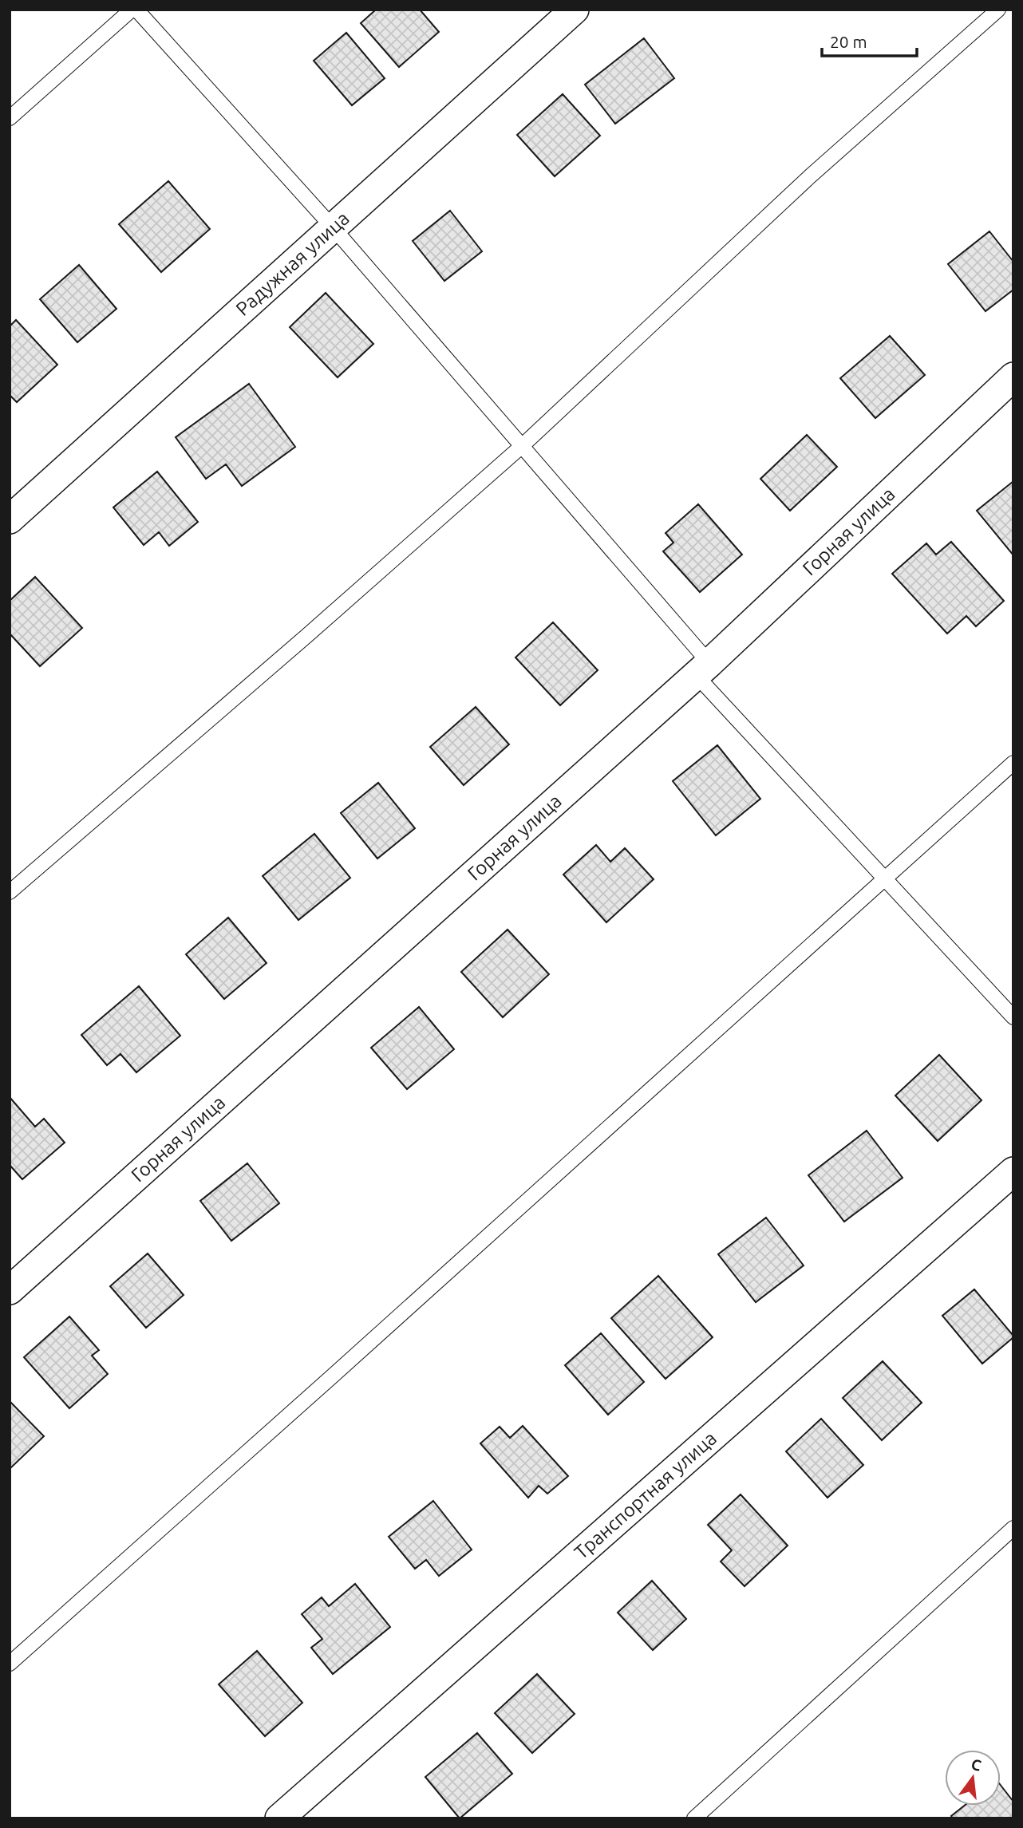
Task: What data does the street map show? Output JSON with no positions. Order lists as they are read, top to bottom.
{
  "streets": {
    "street": ["Радужная улица", "Горная улица", "Транспортная улица"]
  },
  "scale_bar": "20 m",
  "north": "top"
}
